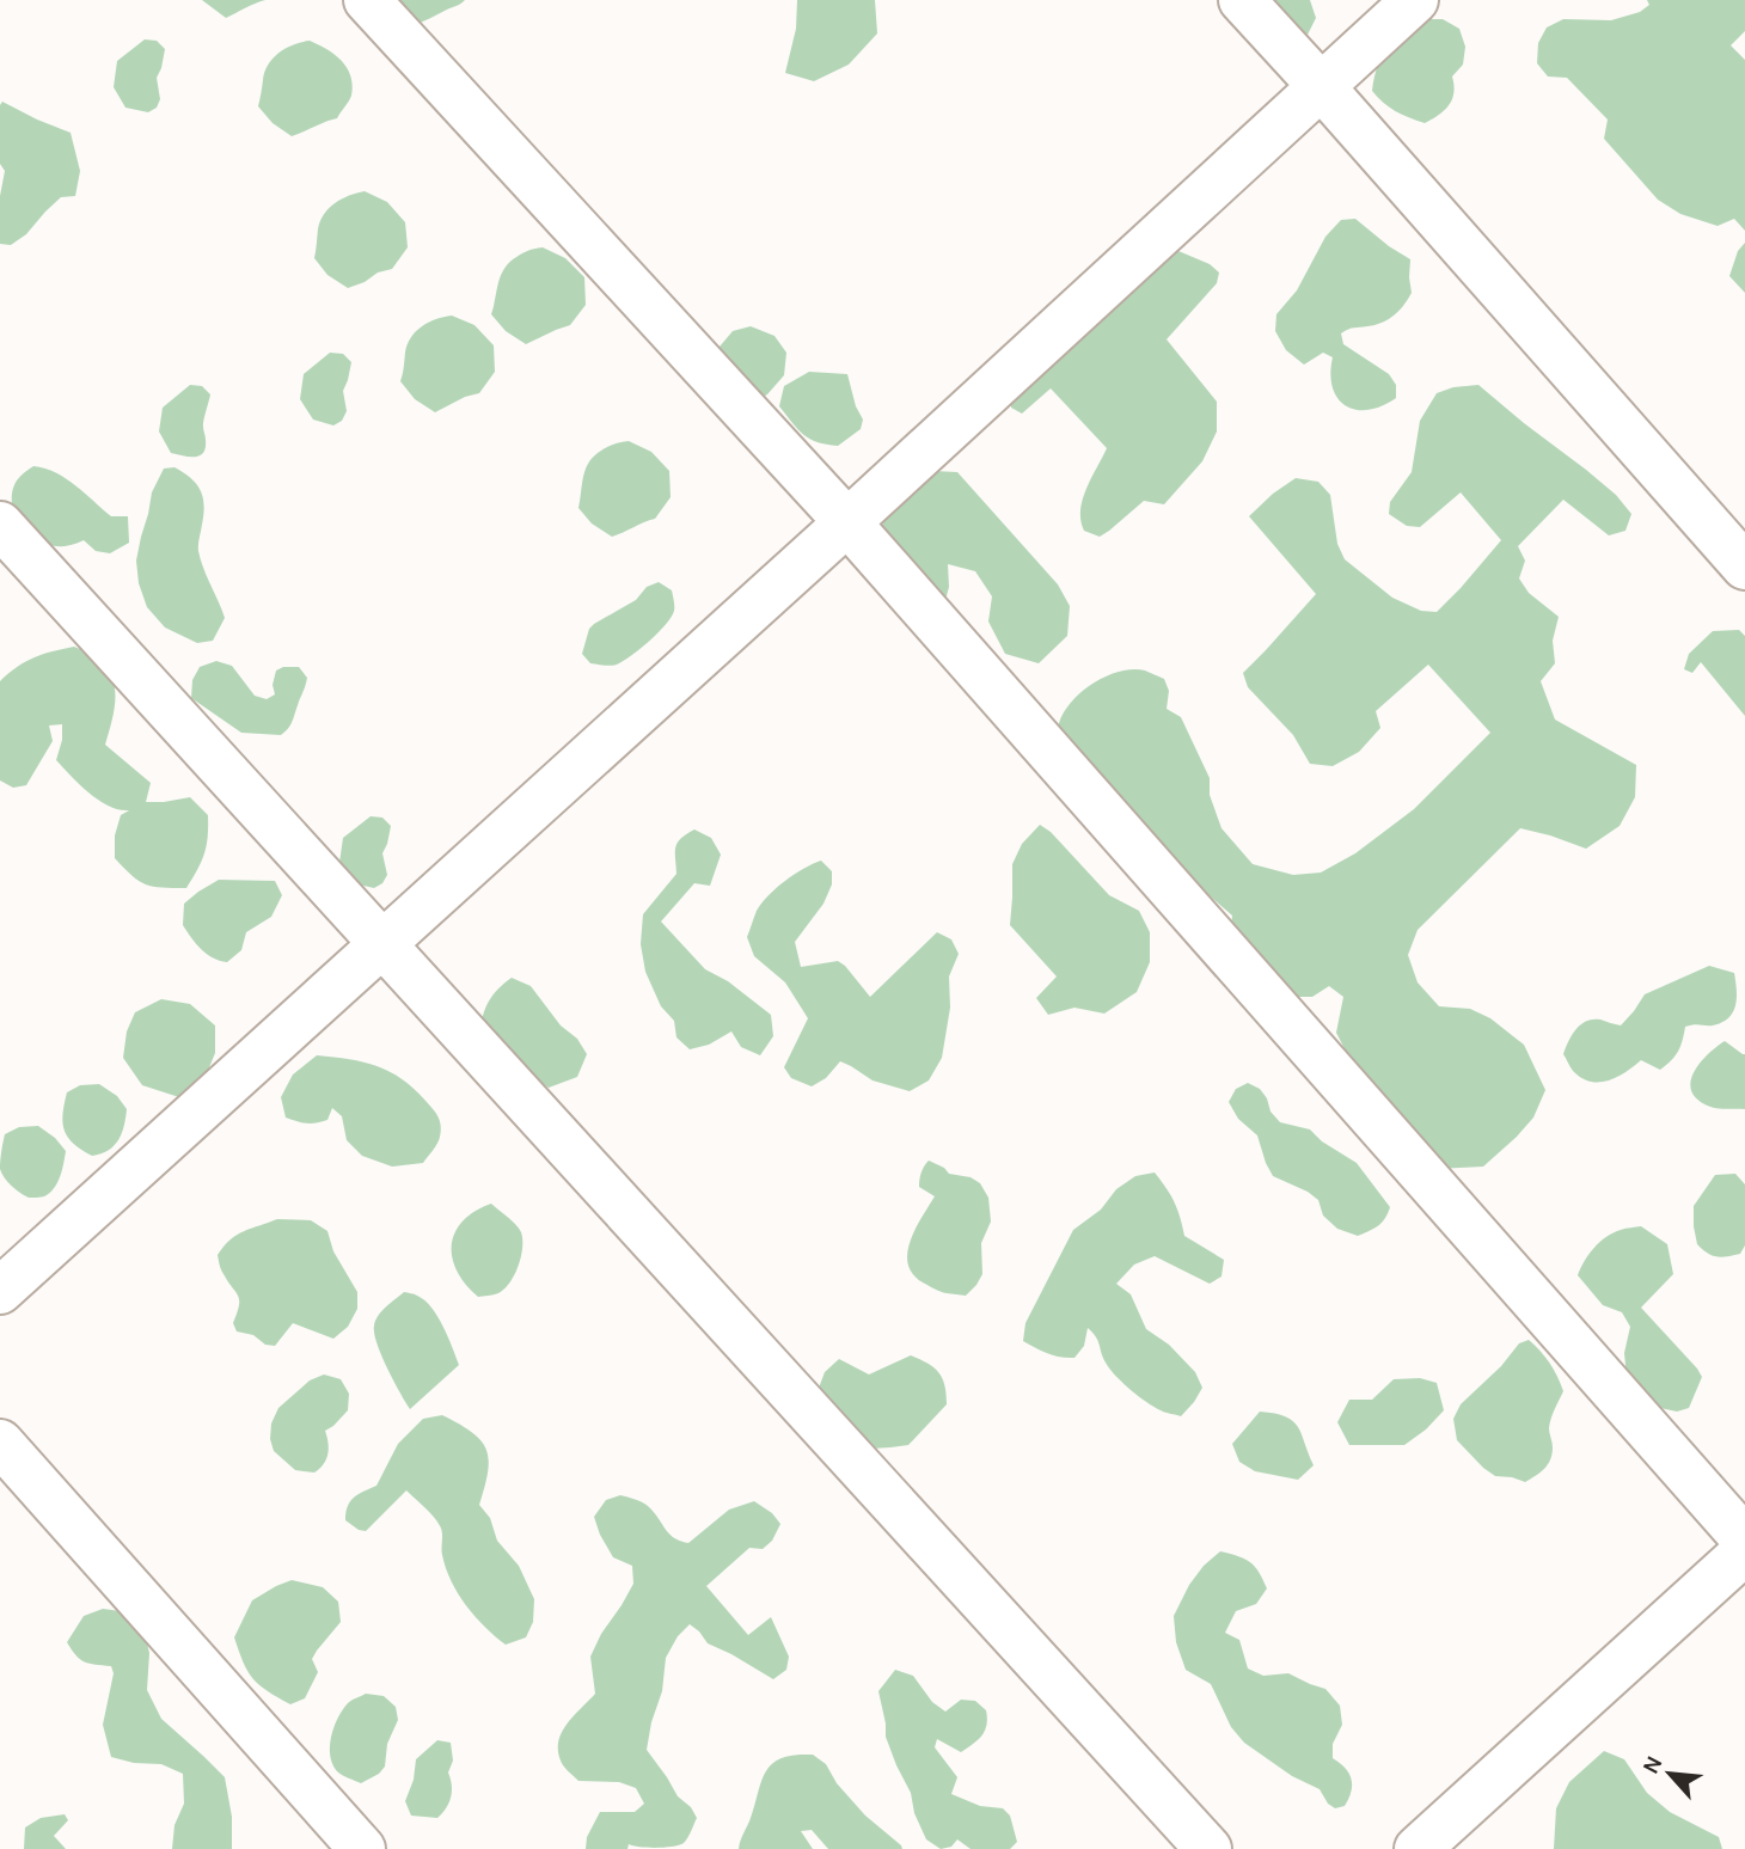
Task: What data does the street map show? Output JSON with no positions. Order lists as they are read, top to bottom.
{
  "north": "top left"
}
